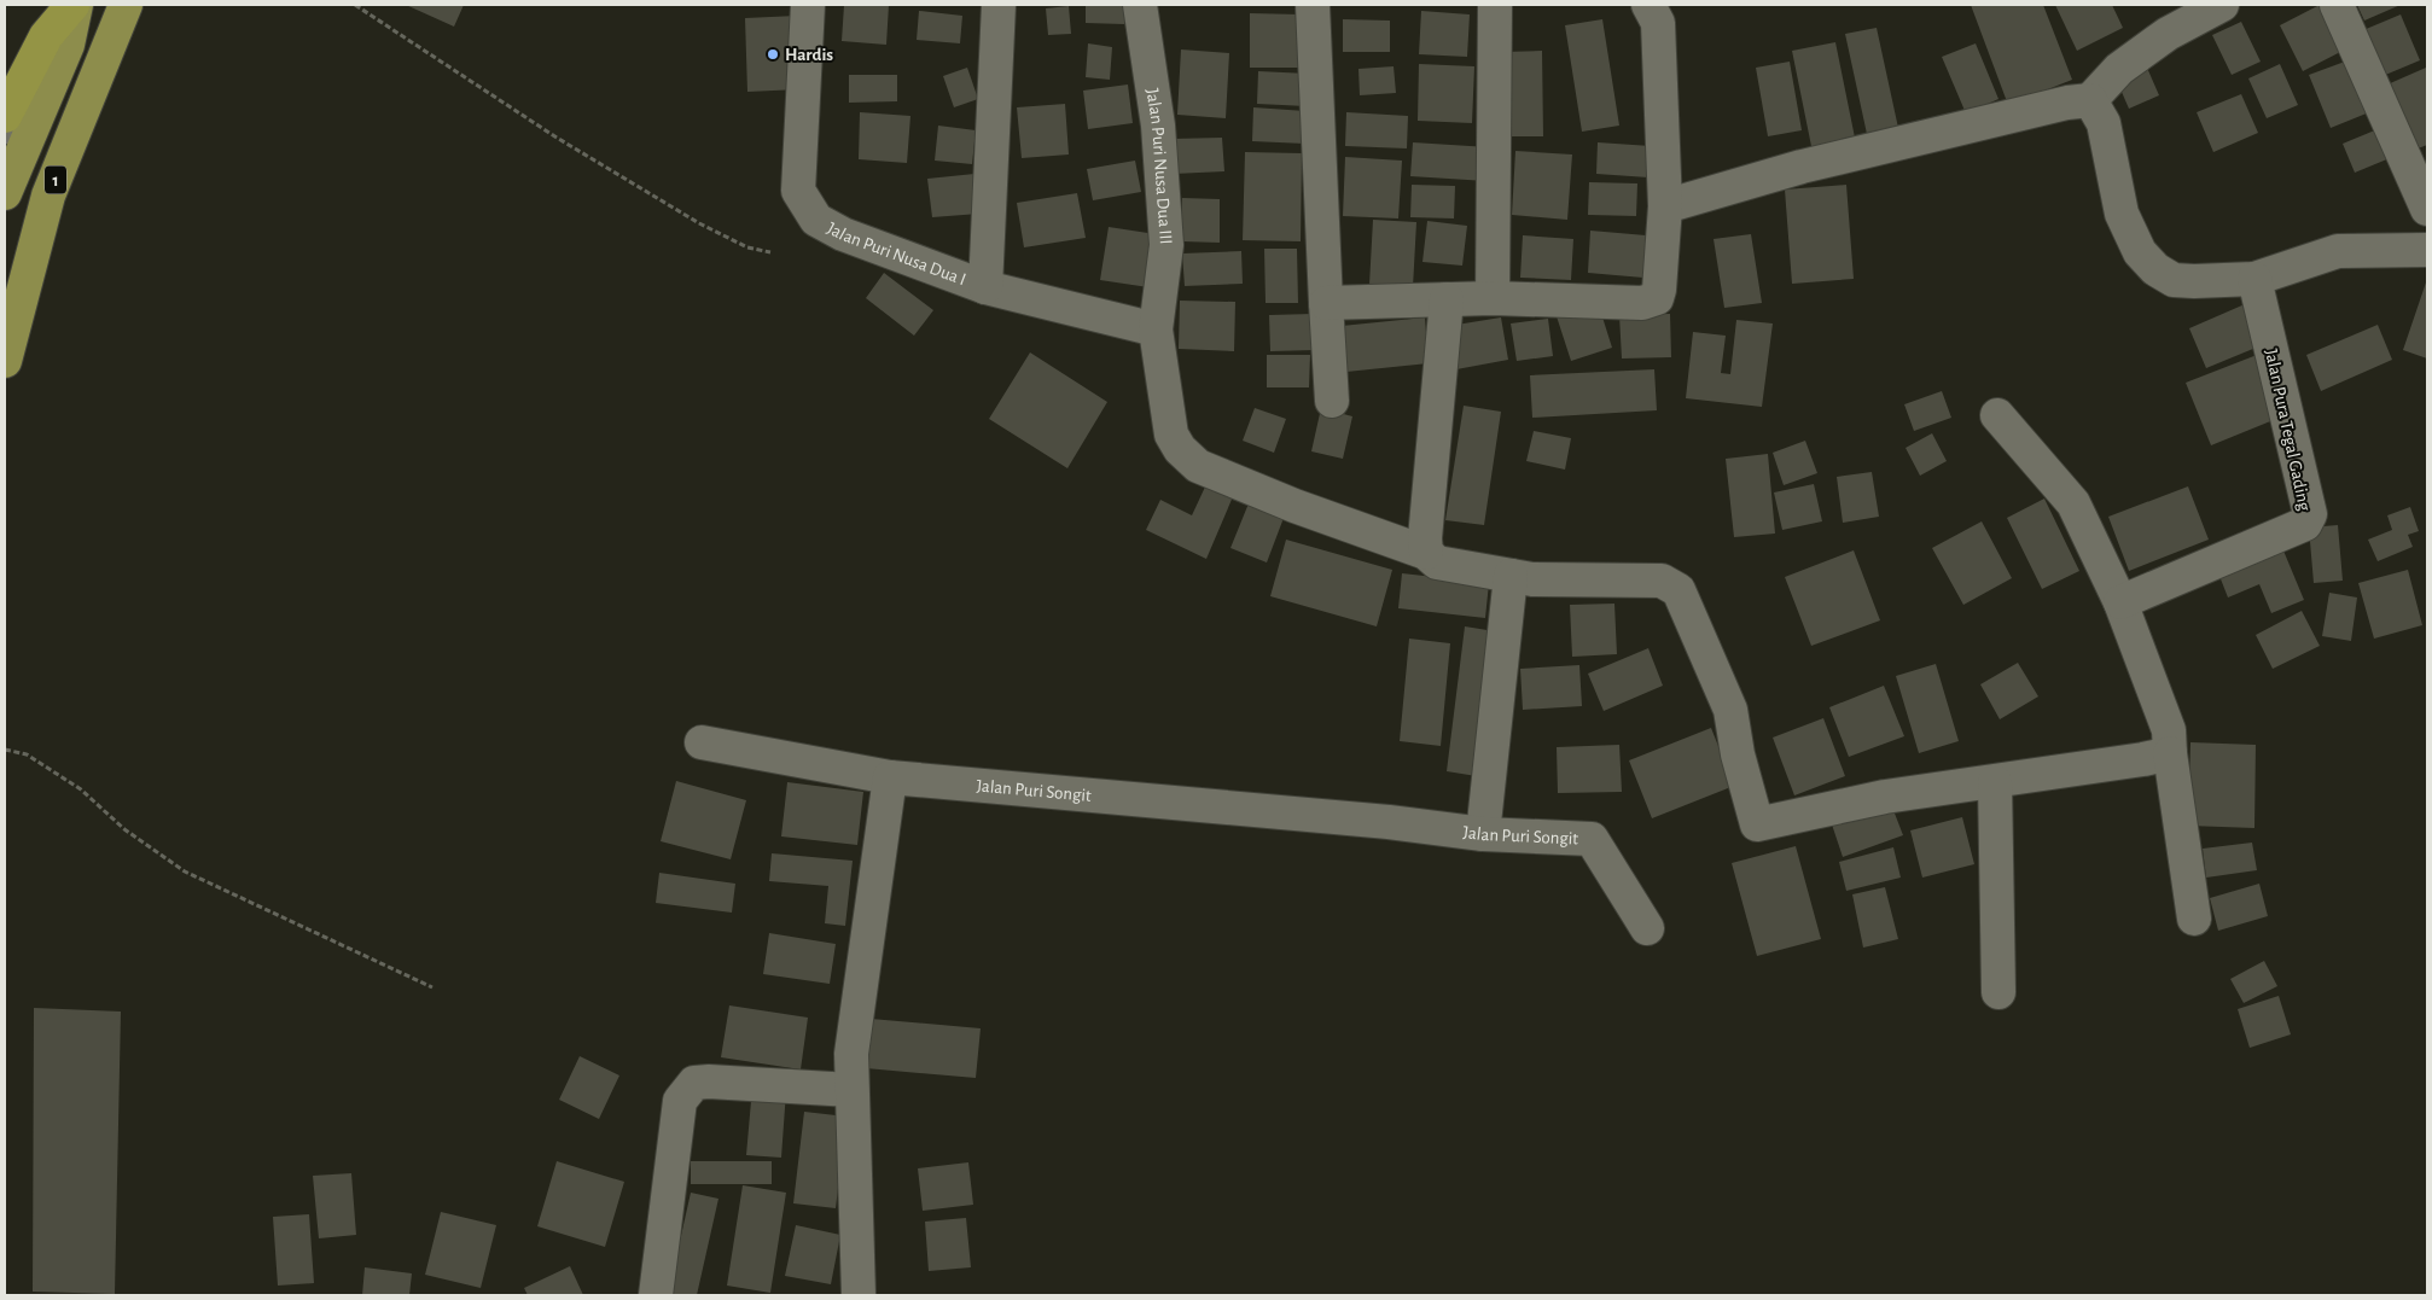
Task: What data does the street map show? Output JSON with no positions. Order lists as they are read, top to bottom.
{
  "streets": {
    "highway": ["1"],
    "street": [
      "Jalan Puri Nusa Dua III",
      "Jalan Puri Nusa Dua I",
      "Jalan Pura Tegal Gading",
      "Jalan Puri Songit"
    ]
  },
  "crossings": [
    ["Jalan Puri Nusa Dua III", "Jalan Puri Nusa Dua I"]
  ],
  "places": ["Hardis"]
}
